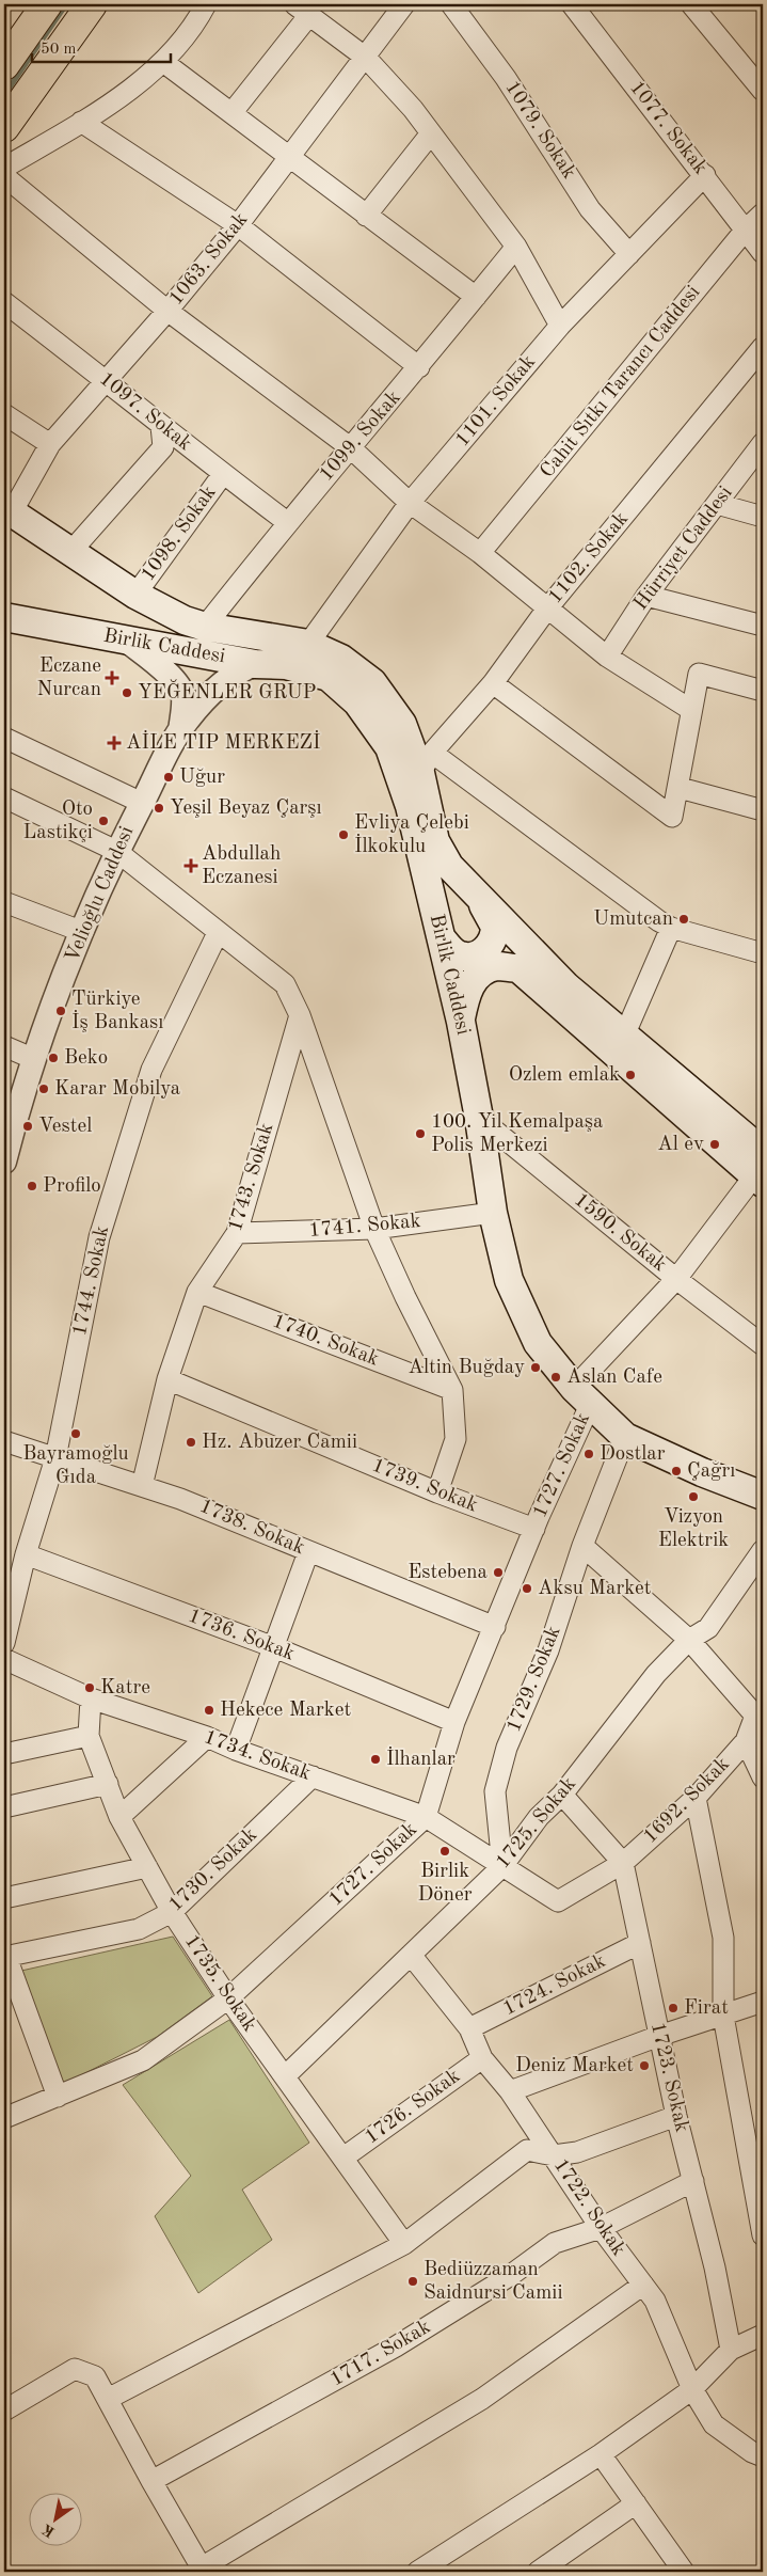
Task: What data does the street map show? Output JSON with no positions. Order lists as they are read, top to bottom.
{
  "streets": {
    "main road": ["Birlik Caddesi"],
    "street": [
      "1077. Sokak",
      "1079. Sokak",
      "1063. Sokak",
      "Cahit Sıtkı Tarancı Caddesi",
      "1101. Sokak",
      "1097. Sokak",
      "1099. Sokak",
      "1098. Sokak",
      "Hürriyet Caddesi",
      "1102. Sokak",
      "Velioğlu Caddesi",
      "1743. Sokak",
      "1741. Sokak",
      "1590. Sokak",
      "1744. Sokak",
      "1740. Sokak",
      "1727. Sokak",
      "1739. Sokak",
      "1738. Sokak",
      "1736. Sokak",
      "1729. Sokak",
      "1734. Sokak",
      "1692. Sokak",
      "1725. Sokak",
      "1730. Sokak",
      "1735. Sokak",
      "1724. Sokak",
      "1723. Sokak",
      "1726. Sokak",
      "1722. Sokak",
      "1717. Sokak"
    ]
  },
  "crossings": [
    ["1077. Sokak", "Cahit Sıtkı Tarancı Caddesi"],
    ["1077. Sokak", "1101. Sokak"],
    ["1079. Sokak", "1101. Sokak"],
    ["1063. Sokak", "1097. Sokak"],
    ["1063. Sokak", "Birlik Caddesi"],
    ["1101. Sokak", "Birlik Caddesi"],
    ["1097. Sokak", "1099. Sokak"],
    ["1097. Sokak", "1098. Sokak"],
    ["1099. Sokak", "Birlik Caddesi"],
    ["1098. Sokak", "Birlik Caddesi"],
    ["1102. Sokak", "Birlik Caddesi"],
    ["Birlik Caddesi", "Velioğlu Caddesi"],
    ["Birlik Caddesi", "1741. Sokak"],
    ["Birlik Caddesi", "1590. Sokak"],
    ["Birlik Caddesi", "1727. Sokak"],
    ["Birlik Caddesi", "1729. Sokak"],
    ["1743. Sokak", "1741. Sokak"],
    ["1743. Sokak", "1740. Sokak"],
    ["1743. Sokak", "1739. Sokak"],
    ["1743. Sokak", "1738. Sokak"],
    ["1590. Sokak", "1727. Sokak"],
    ["1744. Sokak", "1738. Sokak"],
    ["1744. Sokak", "1736. Sokak"],
    ["1727. Sokak", "1739. Sokak"],
    ["1727. Sokak", "1738. Sokak"],
    ["1727. Sokak", "1736. Sokak"],
    ["1727. Sokak", "1734. Sokak"],
    ["1727. Sokak", "1735. Sokak"],
    ["1729. Sokak", "1734. Sokak"],
    ["1729. Sokak", "1692. Sokak"],
    ["1729. Sokak", "1725. Sokak"],
    ["1734. Sokak", "1692. Sokak"],
    ["1734. Sokak", "1725. Sokak"],
    ["1734. Sokak", "1730. Sokak"],
    ["1734. Sokak", "1735. Sokak"],
    ["1692. Sokak", "1725. Sokak"],
    ["1692. Sokak", "1723. Sokak"],
    ["1725. Sokak", "1735. Sokak"],
    ["1725. Sokak", "1723. Sokak"],
    ["1725. Sokak", "1722. Sokak"],
    ["1730. Sokak", "1735. Sokak"],
    ["1735. Sokak", "1726. Sokak"],
    ["1724. Sokak", "1723. Sokak"],
    ["1724. Sokak", "1722. Sokak"],
    ["1723. Sokak", "1717. Sokak"],
    ["1726. Sokak", "1722. Sokak"],
    ["1722. Sokak", "1717. Sokak"]
  ],
  "places": {
    "health": ["Eczane Nurcan", "AİLE TIP MERKEZİ", "Abdullah Eczanesi"],
    "other": [
      "YEĞENLER GRUP",
      "Uğur",
      "Yeşil Beyaz Çarşı",
      "Oto Lastikçi",
      "Evliya Çelebi İlkokulu",
      "Umutcan",
      "Türkiye İş Bankası",
      "Beko",
      "Ozlem emlak",
      "Karar Mobilya",
      "Vestel",
      "100. Yıl Kemalpaşa Polis Merkezi",
      "Al ev",
      "Profilo",
      "Altin Buğday",
      "Aslan Cafe",
      "Bayramoğlu Gıda",
      "Hz. Abuzer Camii",
      "Dostlar",
      "Çağrı",
      "Vizyon Elektrik",
      "Estebena",
      "Aksu Market",
      "Katre",
      "Hekece Market",
      "İlhanlar",
      "Birlik Döner",
      "Firat",
      "Deniz Market",
      "Bediüzzaman Saidnursi Camii"
    ]
  },
  "scale_bar": "50 m",
  "north": "bottom left"
}
